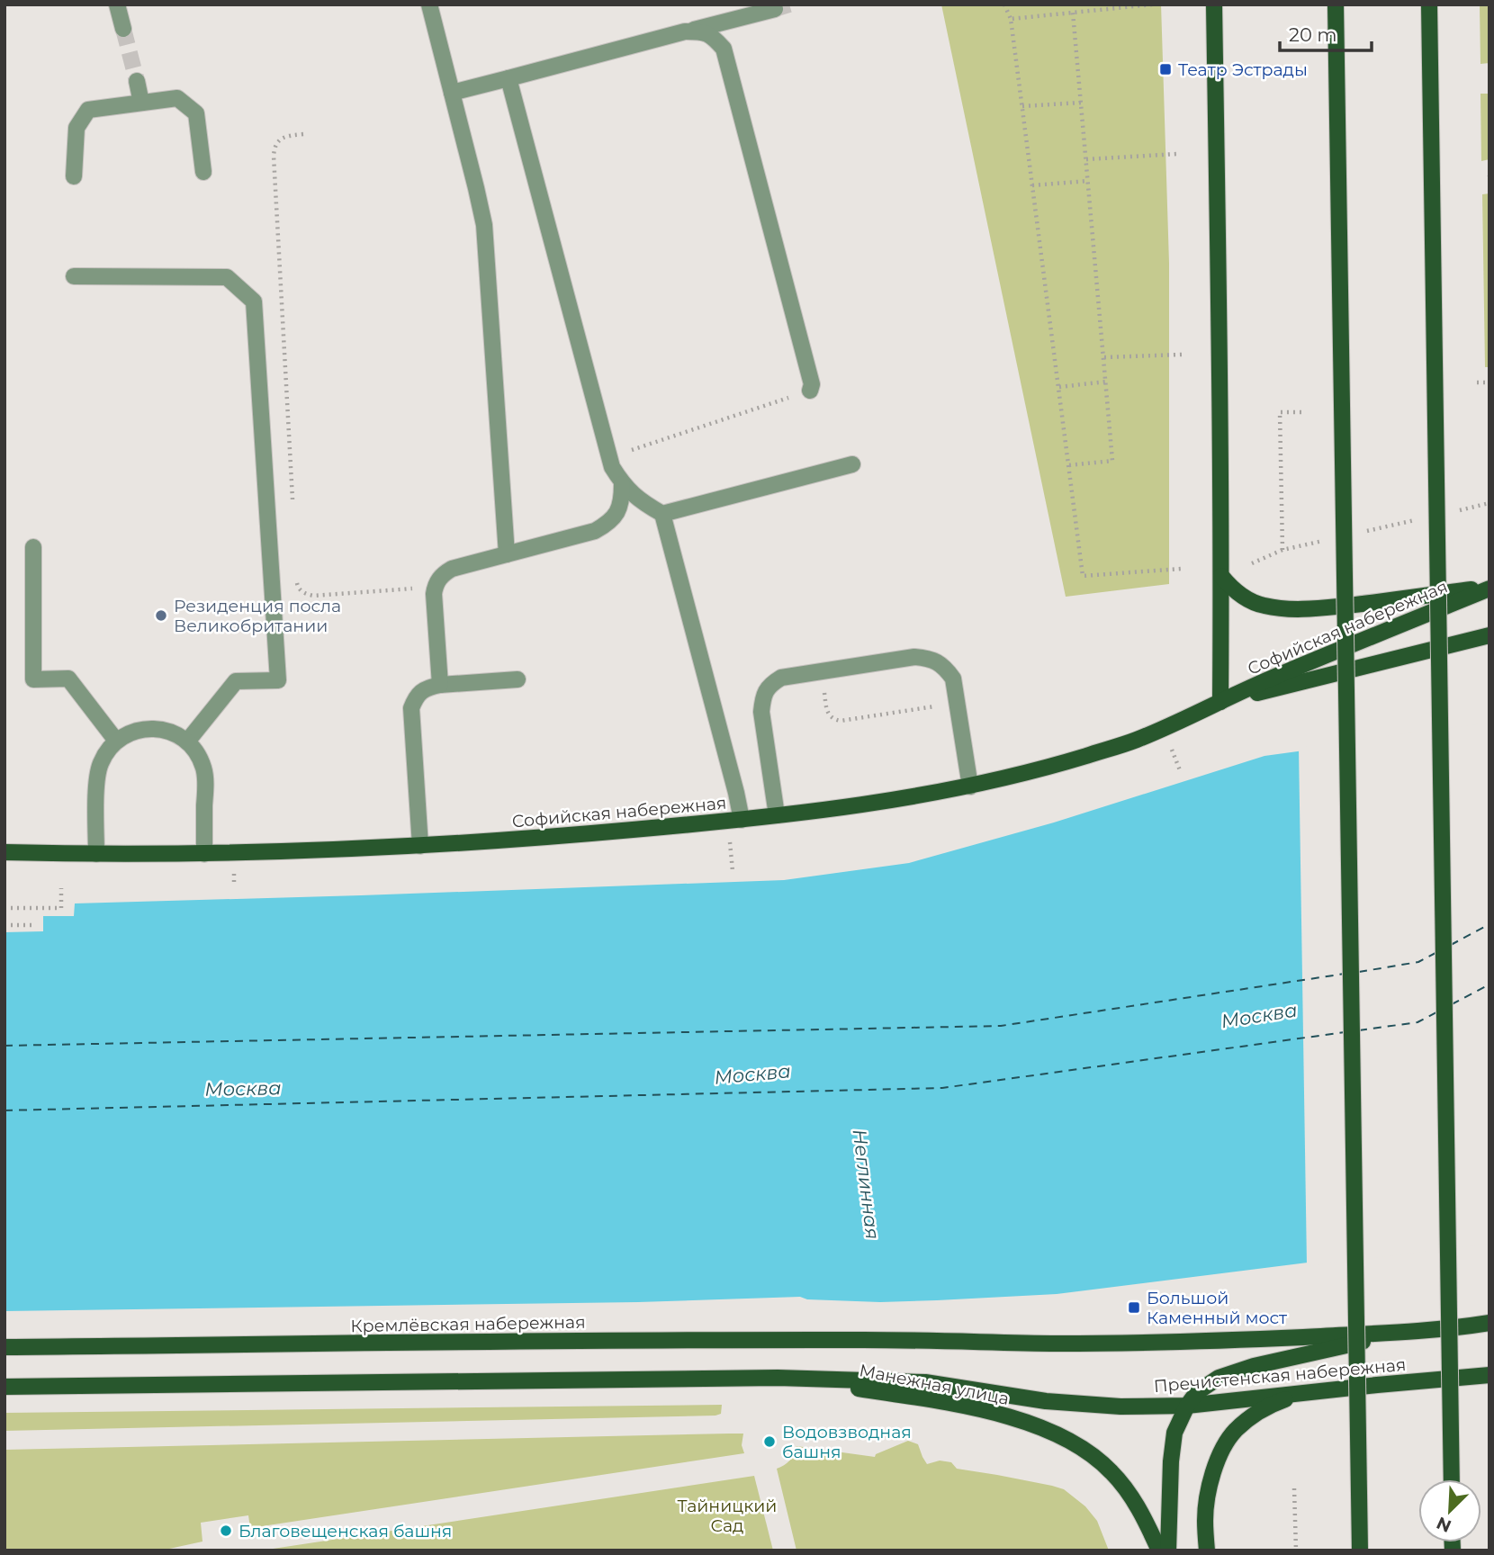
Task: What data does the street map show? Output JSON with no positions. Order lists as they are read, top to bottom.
{
  "streets": {
    "main road": [
      "Софийская набережная",
      "Кремлёвская набережная",
      "Пречистенская набережная",
      "Манежная улица"
    ]
  },
  "crossings": [
    ["Кремлёвская набережная", "Пречистенская набережная"],
    ["Пречистенская набережная", "Манежная улица"]
  ],
  "water": ["Москва", "Неглинная"],
  "parks": ["Тайницкий Сад"],
  "places": {
    "transit": ["Театр Эстрады", "Большой Каменный мост"],
    "other": ["Резиденция посла Великобритании", "Водовзводная башня", "Благовещенская башня"]
  },
  "scale_bar": "20 m",
  "north": "bottom left"
}
